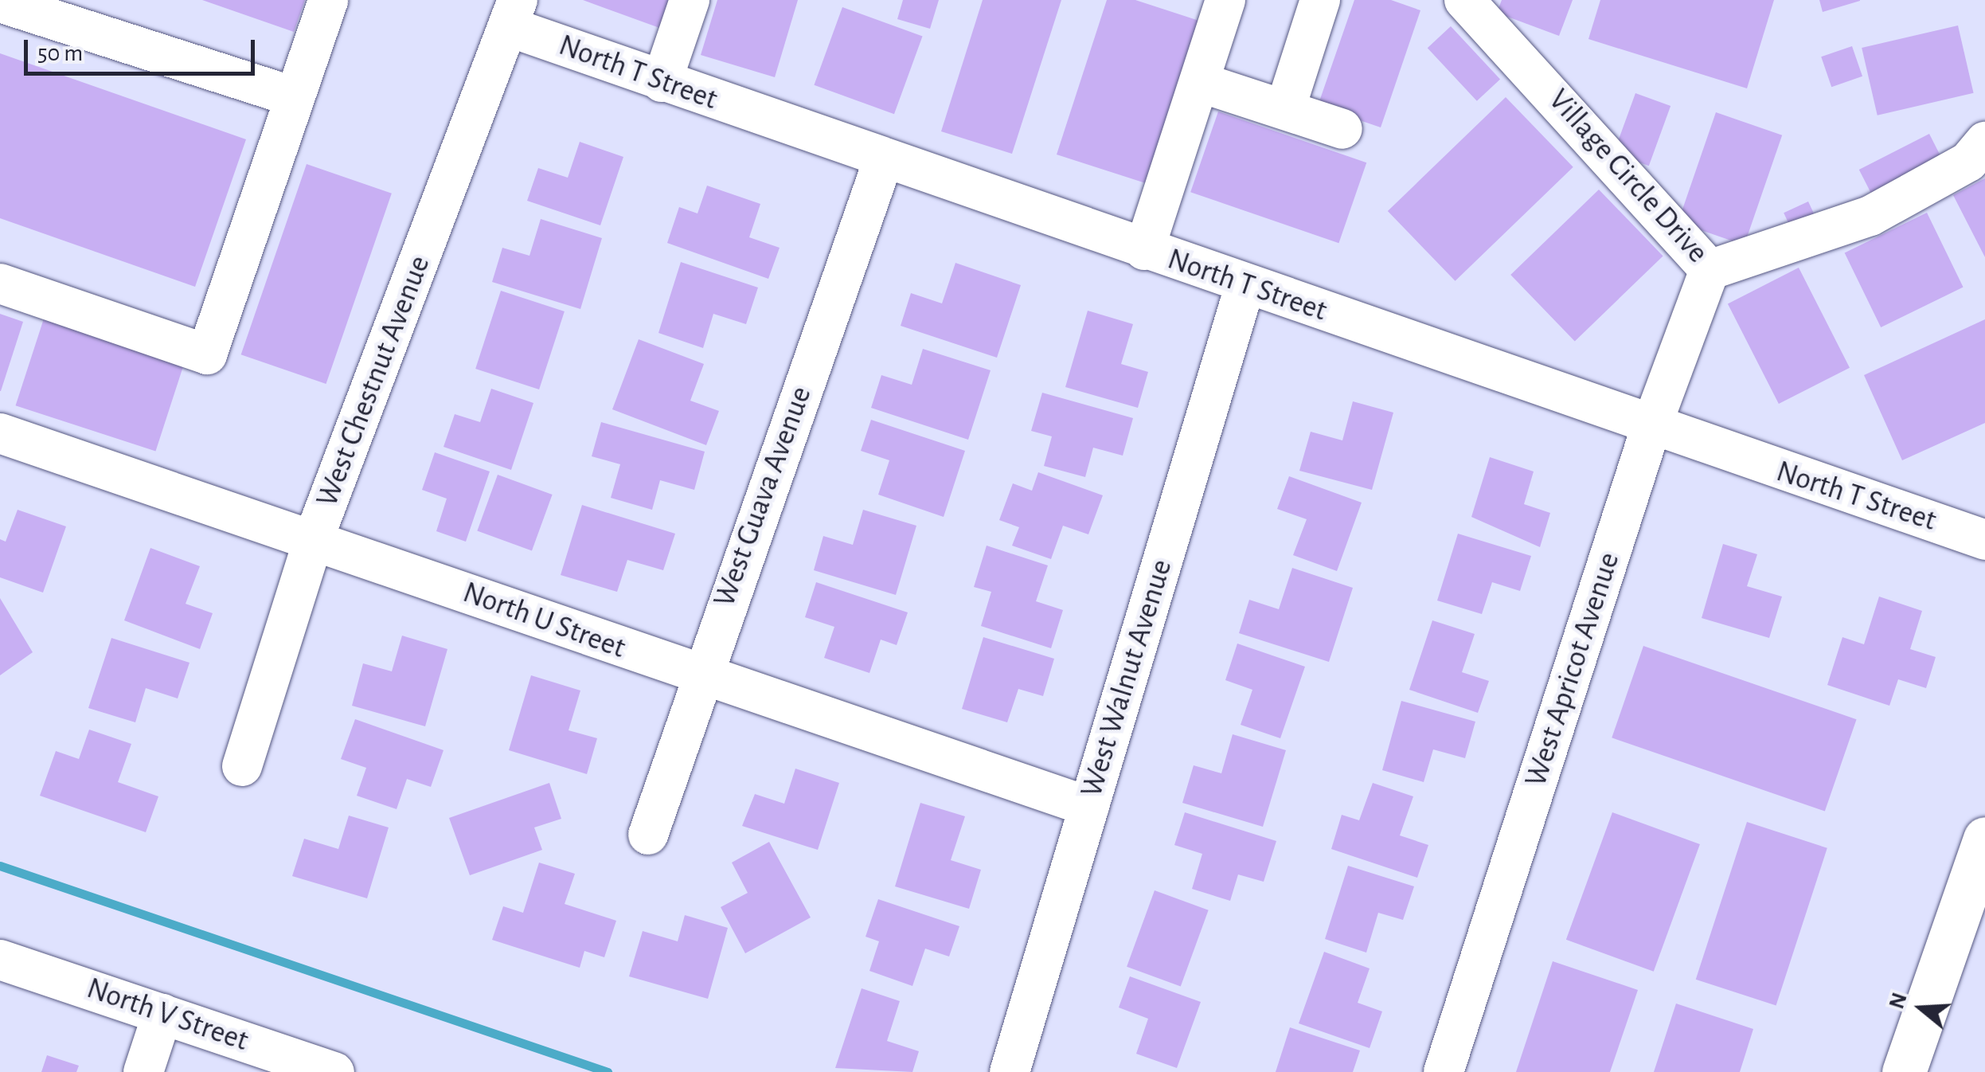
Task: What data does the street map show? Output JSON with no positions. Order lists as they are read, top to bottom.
{
  "streets": {
    "street": [
      "North T Street",
      "Village Circle Drive",
      "West Chestnut Avenue",
      "West Guava Avenue",
      "North U Street",
      "West Apricot Avenue",
      "West Walnut Avenue",
      "North V Street"
    ]
  },
  "crossings": [
    ["North T Street", "West Chestnut Avenue"],
    ["North T Street", "West Guava Avenue"],
    ["North T Street", "West Apricot Avenue"],
    ["North T Street", "West Walnut Avenue"],
    ["Village Circle Drive", "West Apricot Avenue"],
    ["West Chestnut Avenue", "North U Street"],
    ["West Guava Avenue", "North U Street"],
    ["North U Street", "West Walnut Avenue"]
  ],
  "scale_bar": "50 m",
  "north": "left"
}
